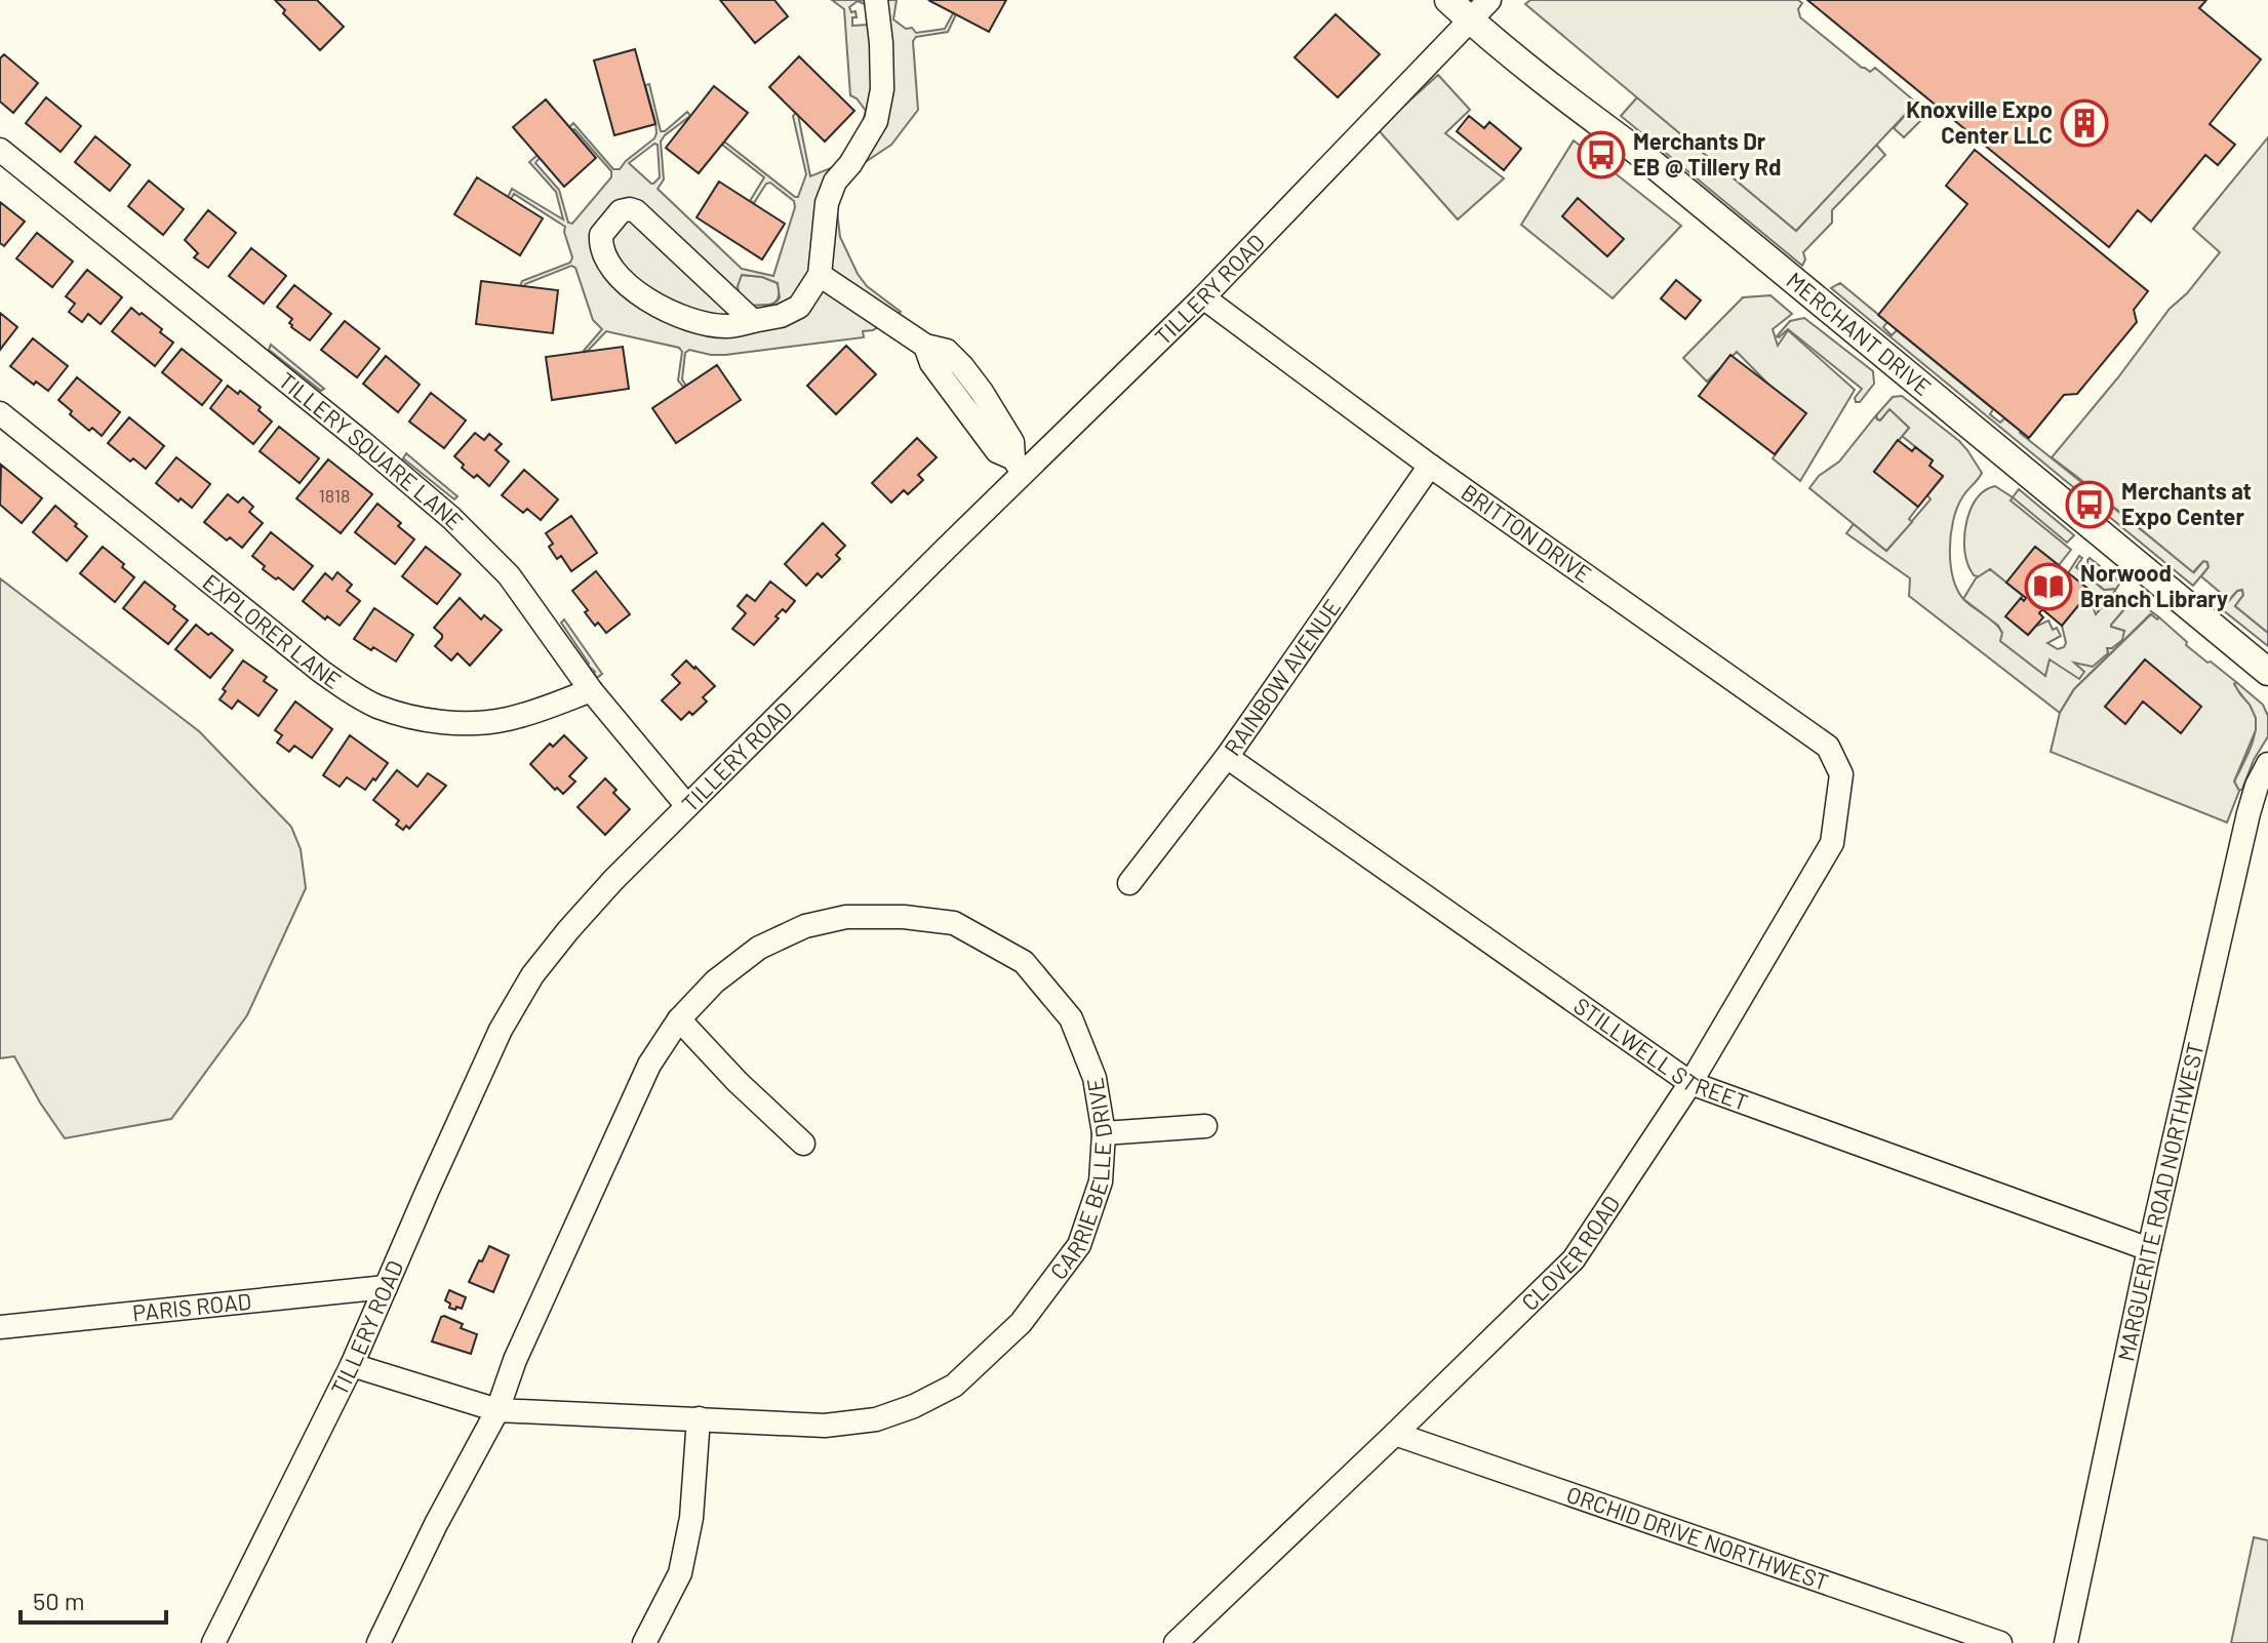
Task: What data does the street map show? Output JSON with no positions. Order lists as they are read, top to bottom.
{
  "streets": {
    "main road": ["MERCHANT DRIVE"],
    "street": [
      "TILLERY ROAD",
      "TILLERY SQUARE LANE",
      "BRITTON DRIVE",
      "EXPLORER LANE",
      "RAINBOW AVENUE",
      "STILLWELL STREET",
      "CARRIE BELLE DRIVE",
      "MARGUERITE ROAD NORTHWEST",
      "CLOVER ROAD",
      "PARIS ROAD",
      "ORCHID DRIVE NORTHWEST"
    ]
  },
  "crossings": [
    ["TILLERY ROAD", "MERCHANT DRIVE"],
    ["TILLERY ROAD", "TILLERY SQUARE LANE"],
    ["TILLERY ROAD", "BRITTON DRIVE"],
    ["TILLERY ROAD", "CARRIE BELLE DRIVE"],
    ["TILLERY ROAD", "PARIS ROAD"],
    ["TILLERY SQUARE LANE", "EXPLORER LANE"],
    ["BRITTON DRIVE", "RAINBOW AVENUE"],
    ["BRITTON DRIVE", "CLOVER ROAD"],
    ["RAINBOW AVENUE", "STILLWELL STREET"],
    ["STILLWELL STREET", "MARGUERITE ROAD NORTHWEST"],
    ["STILLWELL STREET", "CLOVER ROAD"],
    ["CLOVER ROAD", "ORCHID DRIVE NORTHWEST"]
  ],
  "places": {
    "building": ["Knoxville Expo Center LLC"],
    "bus stop": ["Merchants Dr EB @ Tillery Rd", "Merchants at Expo Center"],
    "library": ["Norwood Branch Library"]
  },
  "house_numbers": ["1818"],
  "scale_bar": "50 m"
}
